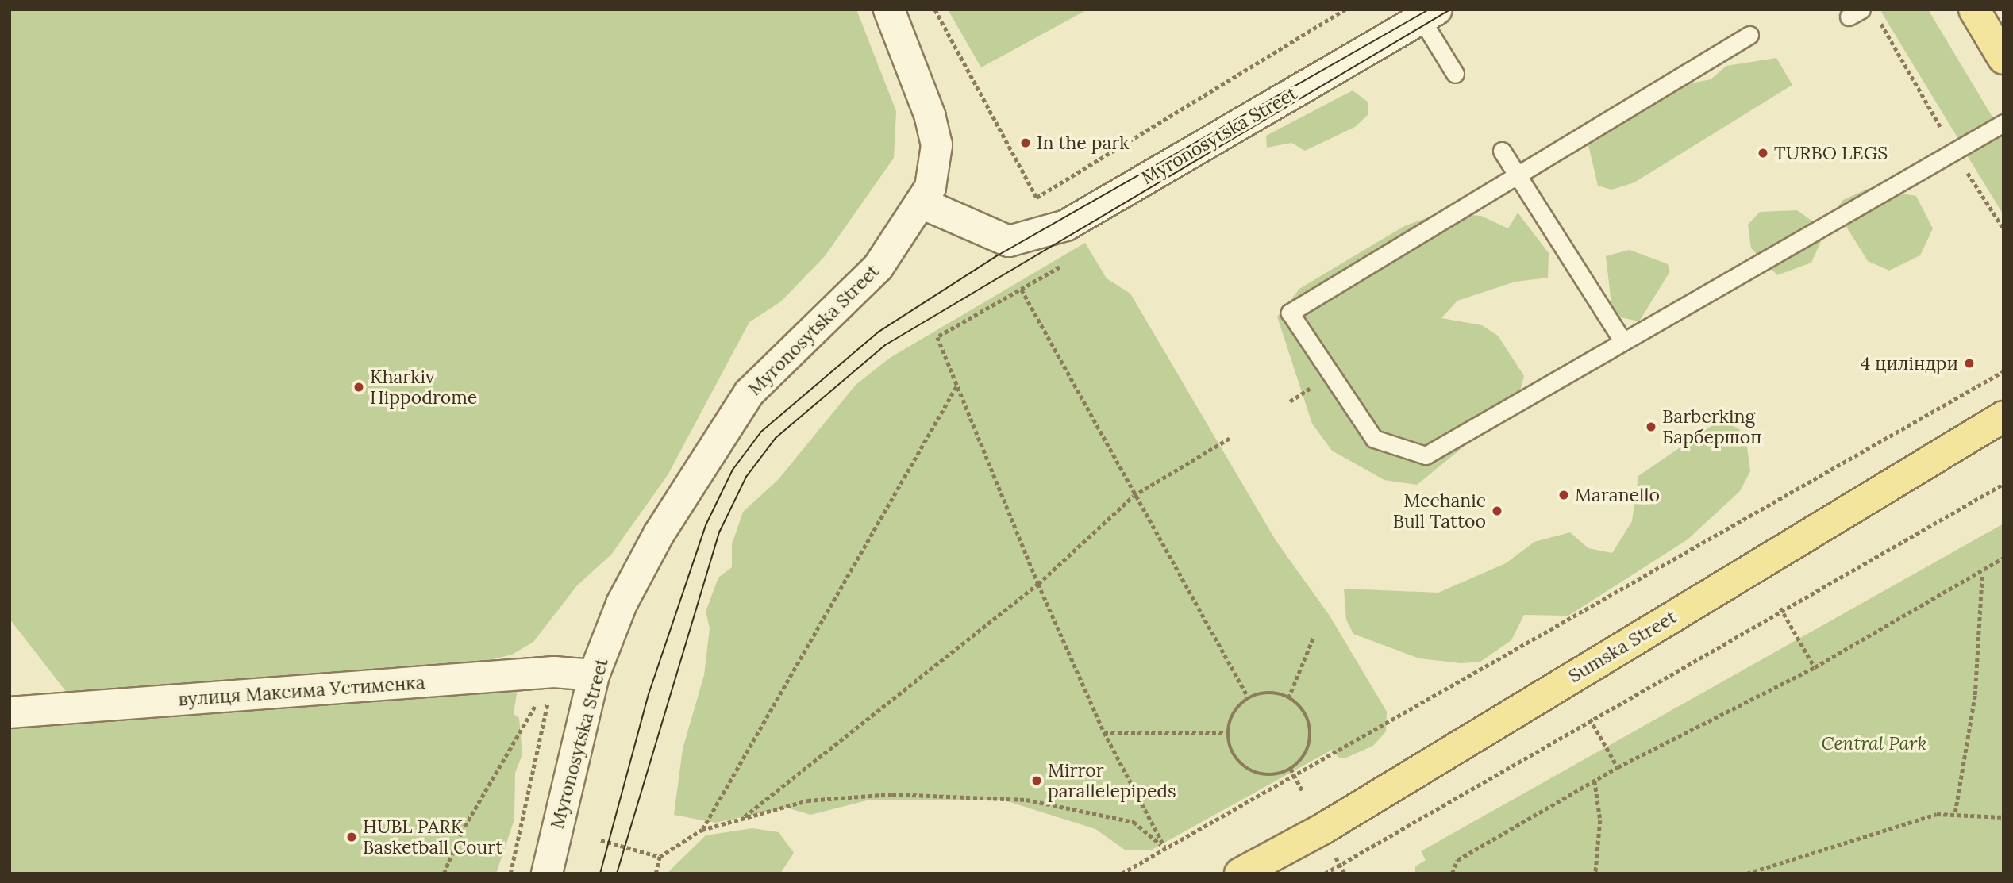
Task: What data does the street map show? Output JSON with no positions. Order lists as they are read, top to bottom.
{
  "streets": {
    "main road": ["Sumska Street"],
    "street": ["Myronosytska Street", "вулиця Максима Устименка"]
  },
  "crossings": [
    ["Myronosytska Street", "вулиця Максима Устименка"]
  ],
  "parks": ["Central Park"],
  "places": [
    "In the park",
    "TURBO LEGS",
    "4 циліндри",
    "Kharkiv Hippodrome",
    "Barberking Барбершоп",
    "Maranello",
    "Mechanic Bull Tattoo",
    "Mirror parallelepipeds",
    "HUBL PARK Basketball Court"
  ]
}
